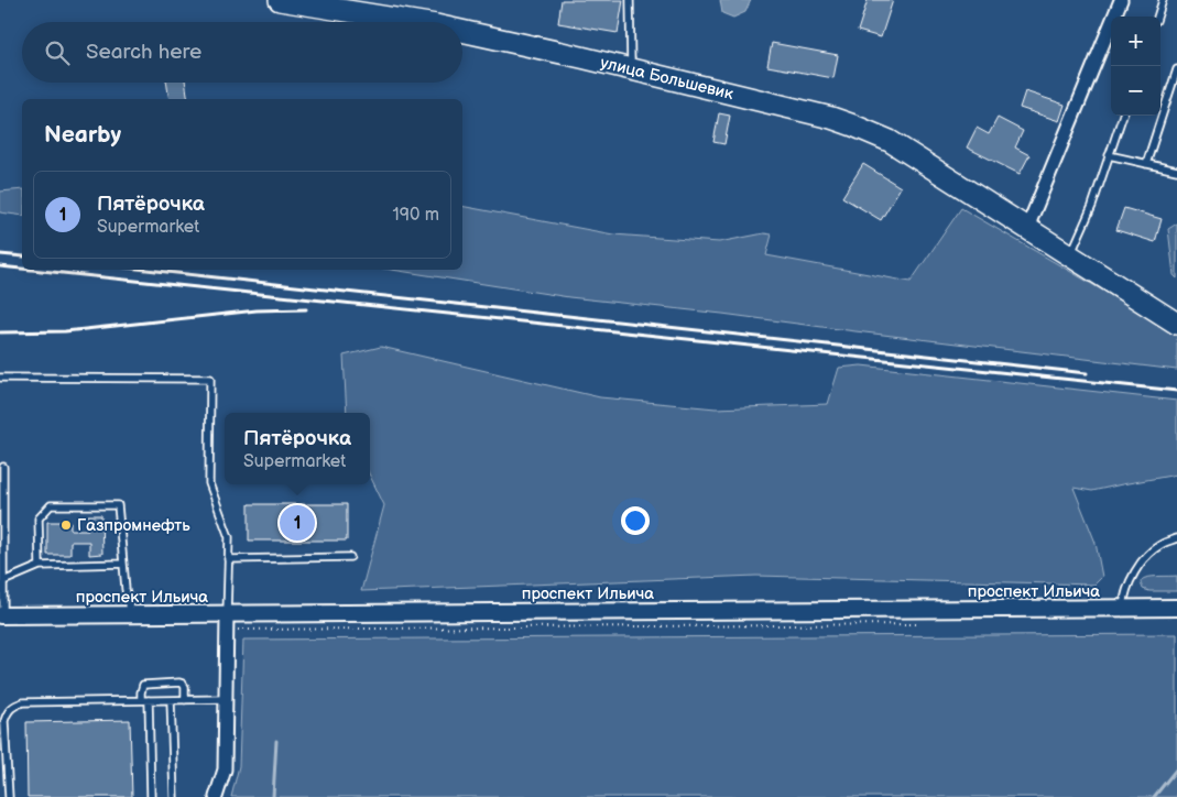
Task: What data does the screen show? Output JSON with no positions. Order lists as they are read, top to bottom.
{
  "streets": {
    "main road": ["улица Большевик"],
    "street": ["проспект Ильича"]
  },
  "places": ["Газпромнефть"],
  "page": {
    "map_buttons": ["+", "−"],
    "search": "Search here",
    "heading": "Nearby",
    "list": [
      {
        "mark": "1",
        "name": "Пятёрочка",
        "note": "Supermarket",
        "value": "190 m"
      }
    ],
    "popup": ["Пятёрочка", "Supermarket"],
    "pins": "1"
  }
}
